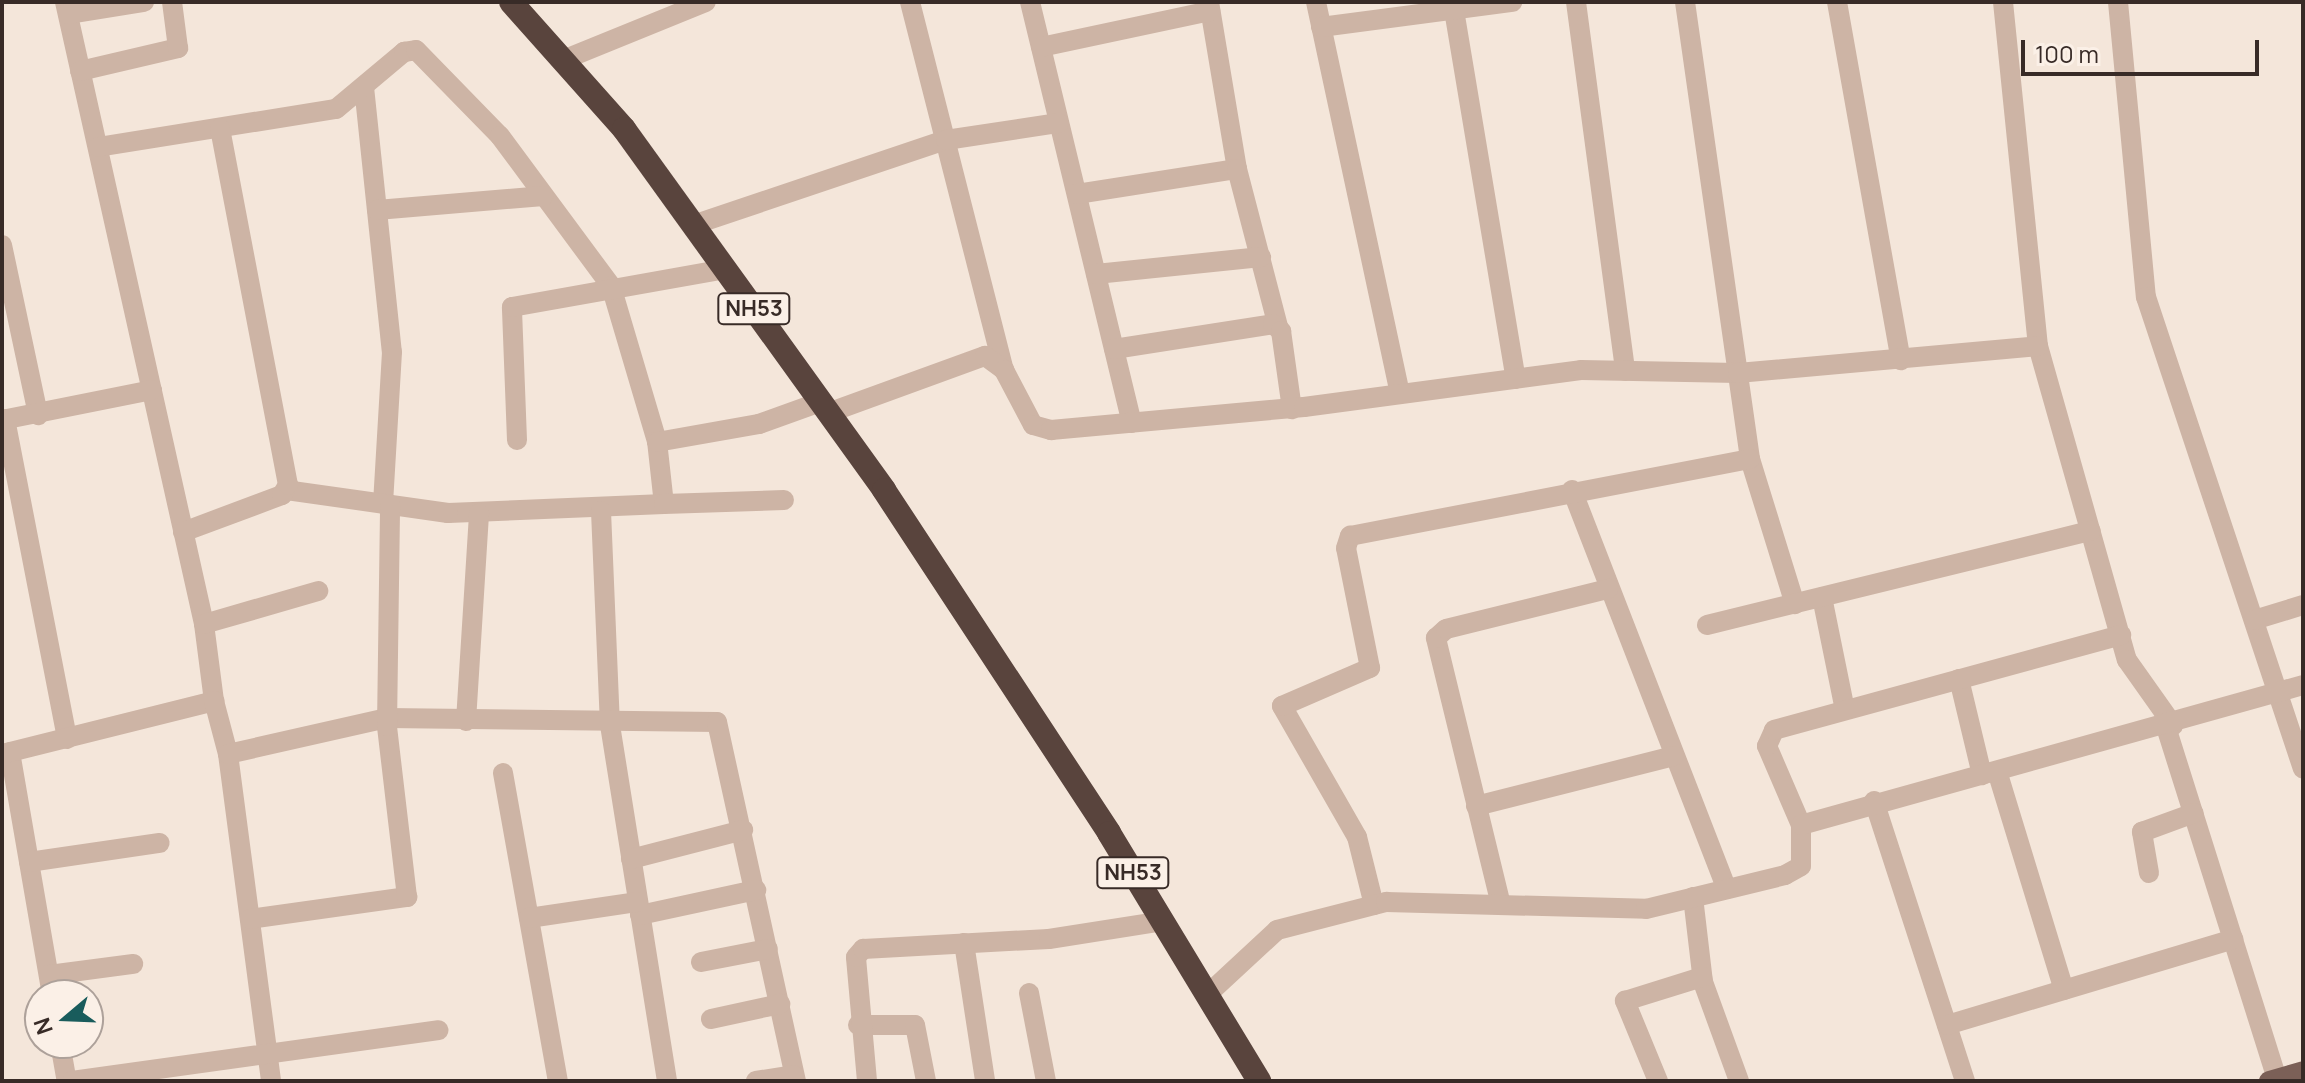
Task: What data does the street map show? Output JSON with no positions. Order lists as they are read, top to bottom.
{
  "streets": {
    "highway": ["NH53"]
  },
  "scale_bar": "100 m",
  "north": "left"
}
